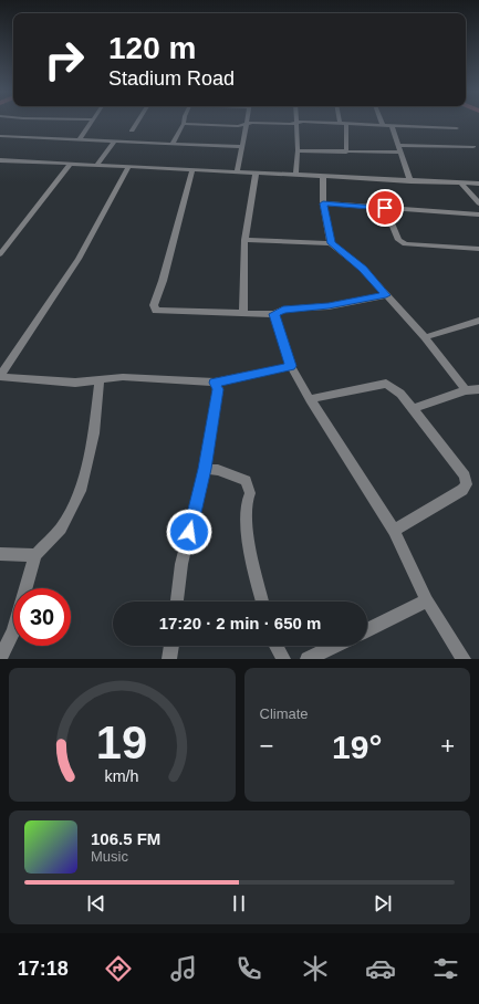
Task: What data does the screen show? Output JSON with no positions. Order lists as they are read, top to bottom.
{
  "page": {
    "turn": ["120 m", "Stadium Road"],
    "limit": "30",
    "trip": "17:20 · 2 min · 650 m",
    "tile": "Climate",
    "heat": ["−", "19°", "+"],
    "song": ["106.5 FM", "Music"],
    "tabs": "17:18",
    "gauge": ["19", "km/h"]
  }
}
